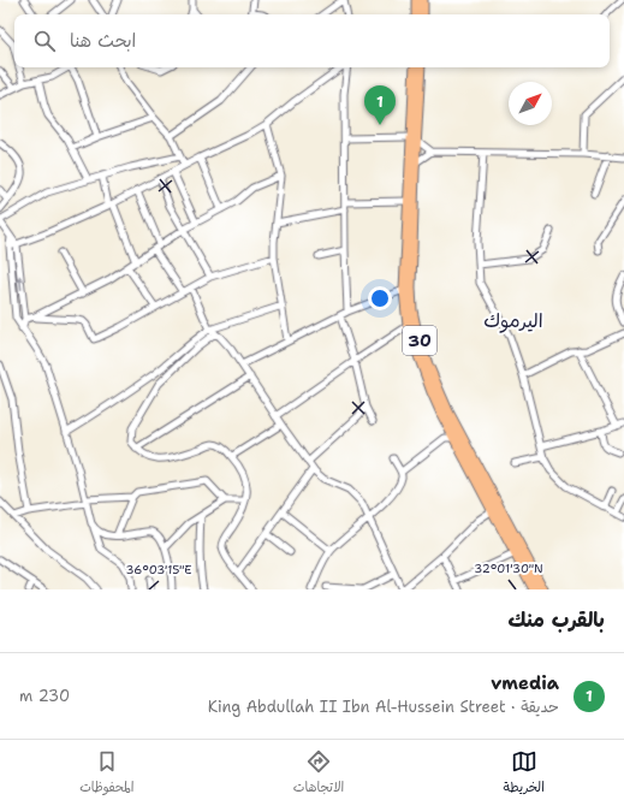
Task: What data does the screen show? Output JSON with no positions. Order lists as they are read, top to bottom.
{
  "streets": {
    "main road": ["30"]
  },
  "districts": ["اليرموك"],
  "north": "top right",
  "page": {
    "search": "ابحث هنا",
    "pins": "1",
    "heading": "بالقرب منك",
    "list": [
      {
        "mark": "1",
        "name": "vmedia",
        "note": "حديقة · King Abdullah II Ibn Al-Hussein Street",
        "value": "230 m"
      }
    ],
    "nav": ["الخريطة", "الاتجاهات", "المحفوظات"]
  },
  "coordinates": ["32°01'30\"N", "36°03'15\"E"]
}
